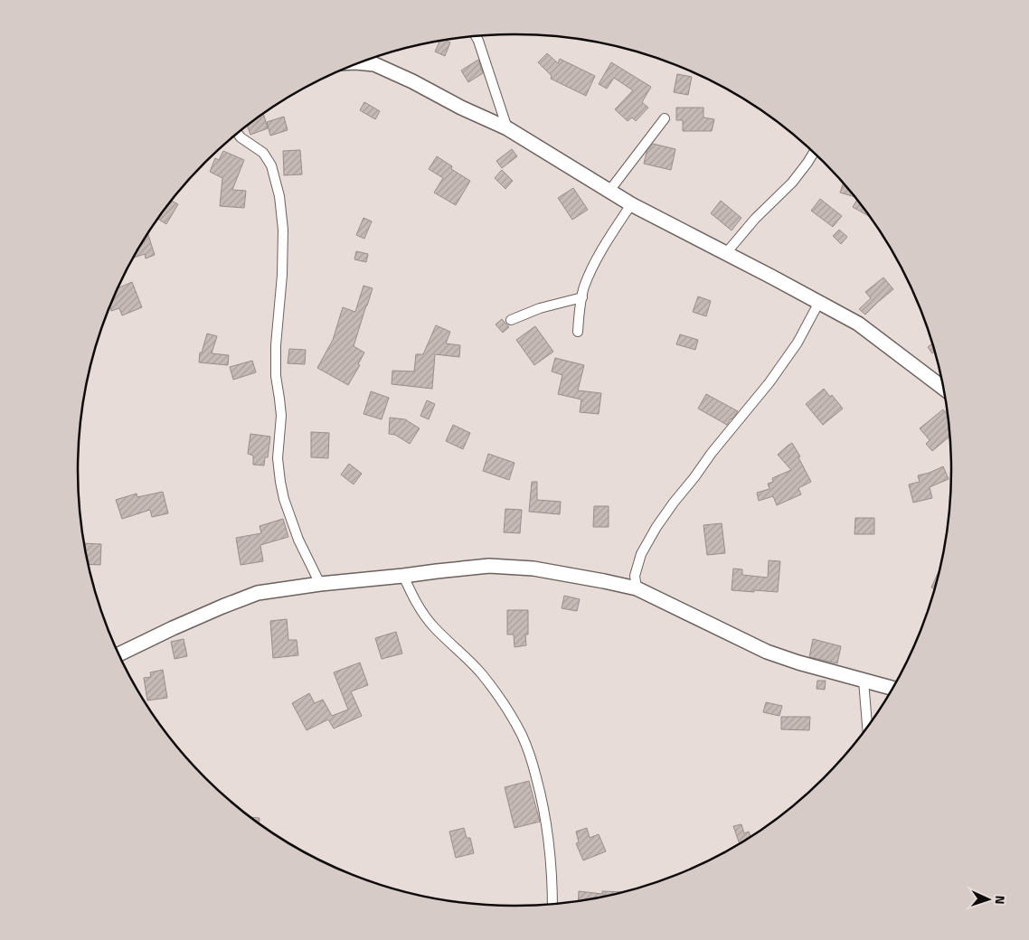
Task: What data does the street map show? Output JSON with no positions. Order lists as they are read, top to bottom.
{
  "north": "right"
}
